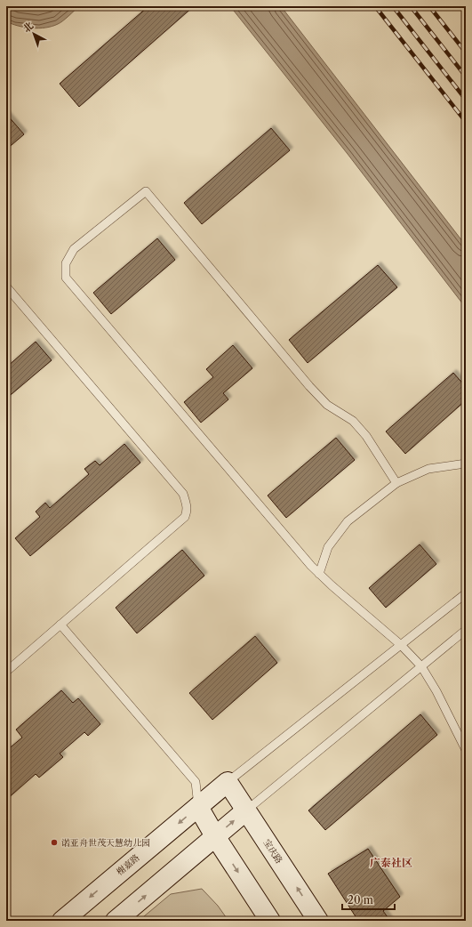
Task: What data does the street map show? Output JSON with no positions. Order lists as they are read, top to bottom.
{
  "streets": {
    "main road": ["宝庆路", "榭嘉路"]
  },
  "crossings": [
    ["宝庆路", "榭嘉路"]
  ],
  "districts": ["广泰社区"],
  "places": ["诺亚舟世茂天慧幼儿园"],
  "scale_bar": "20 m",
  "north": "top left"
}
